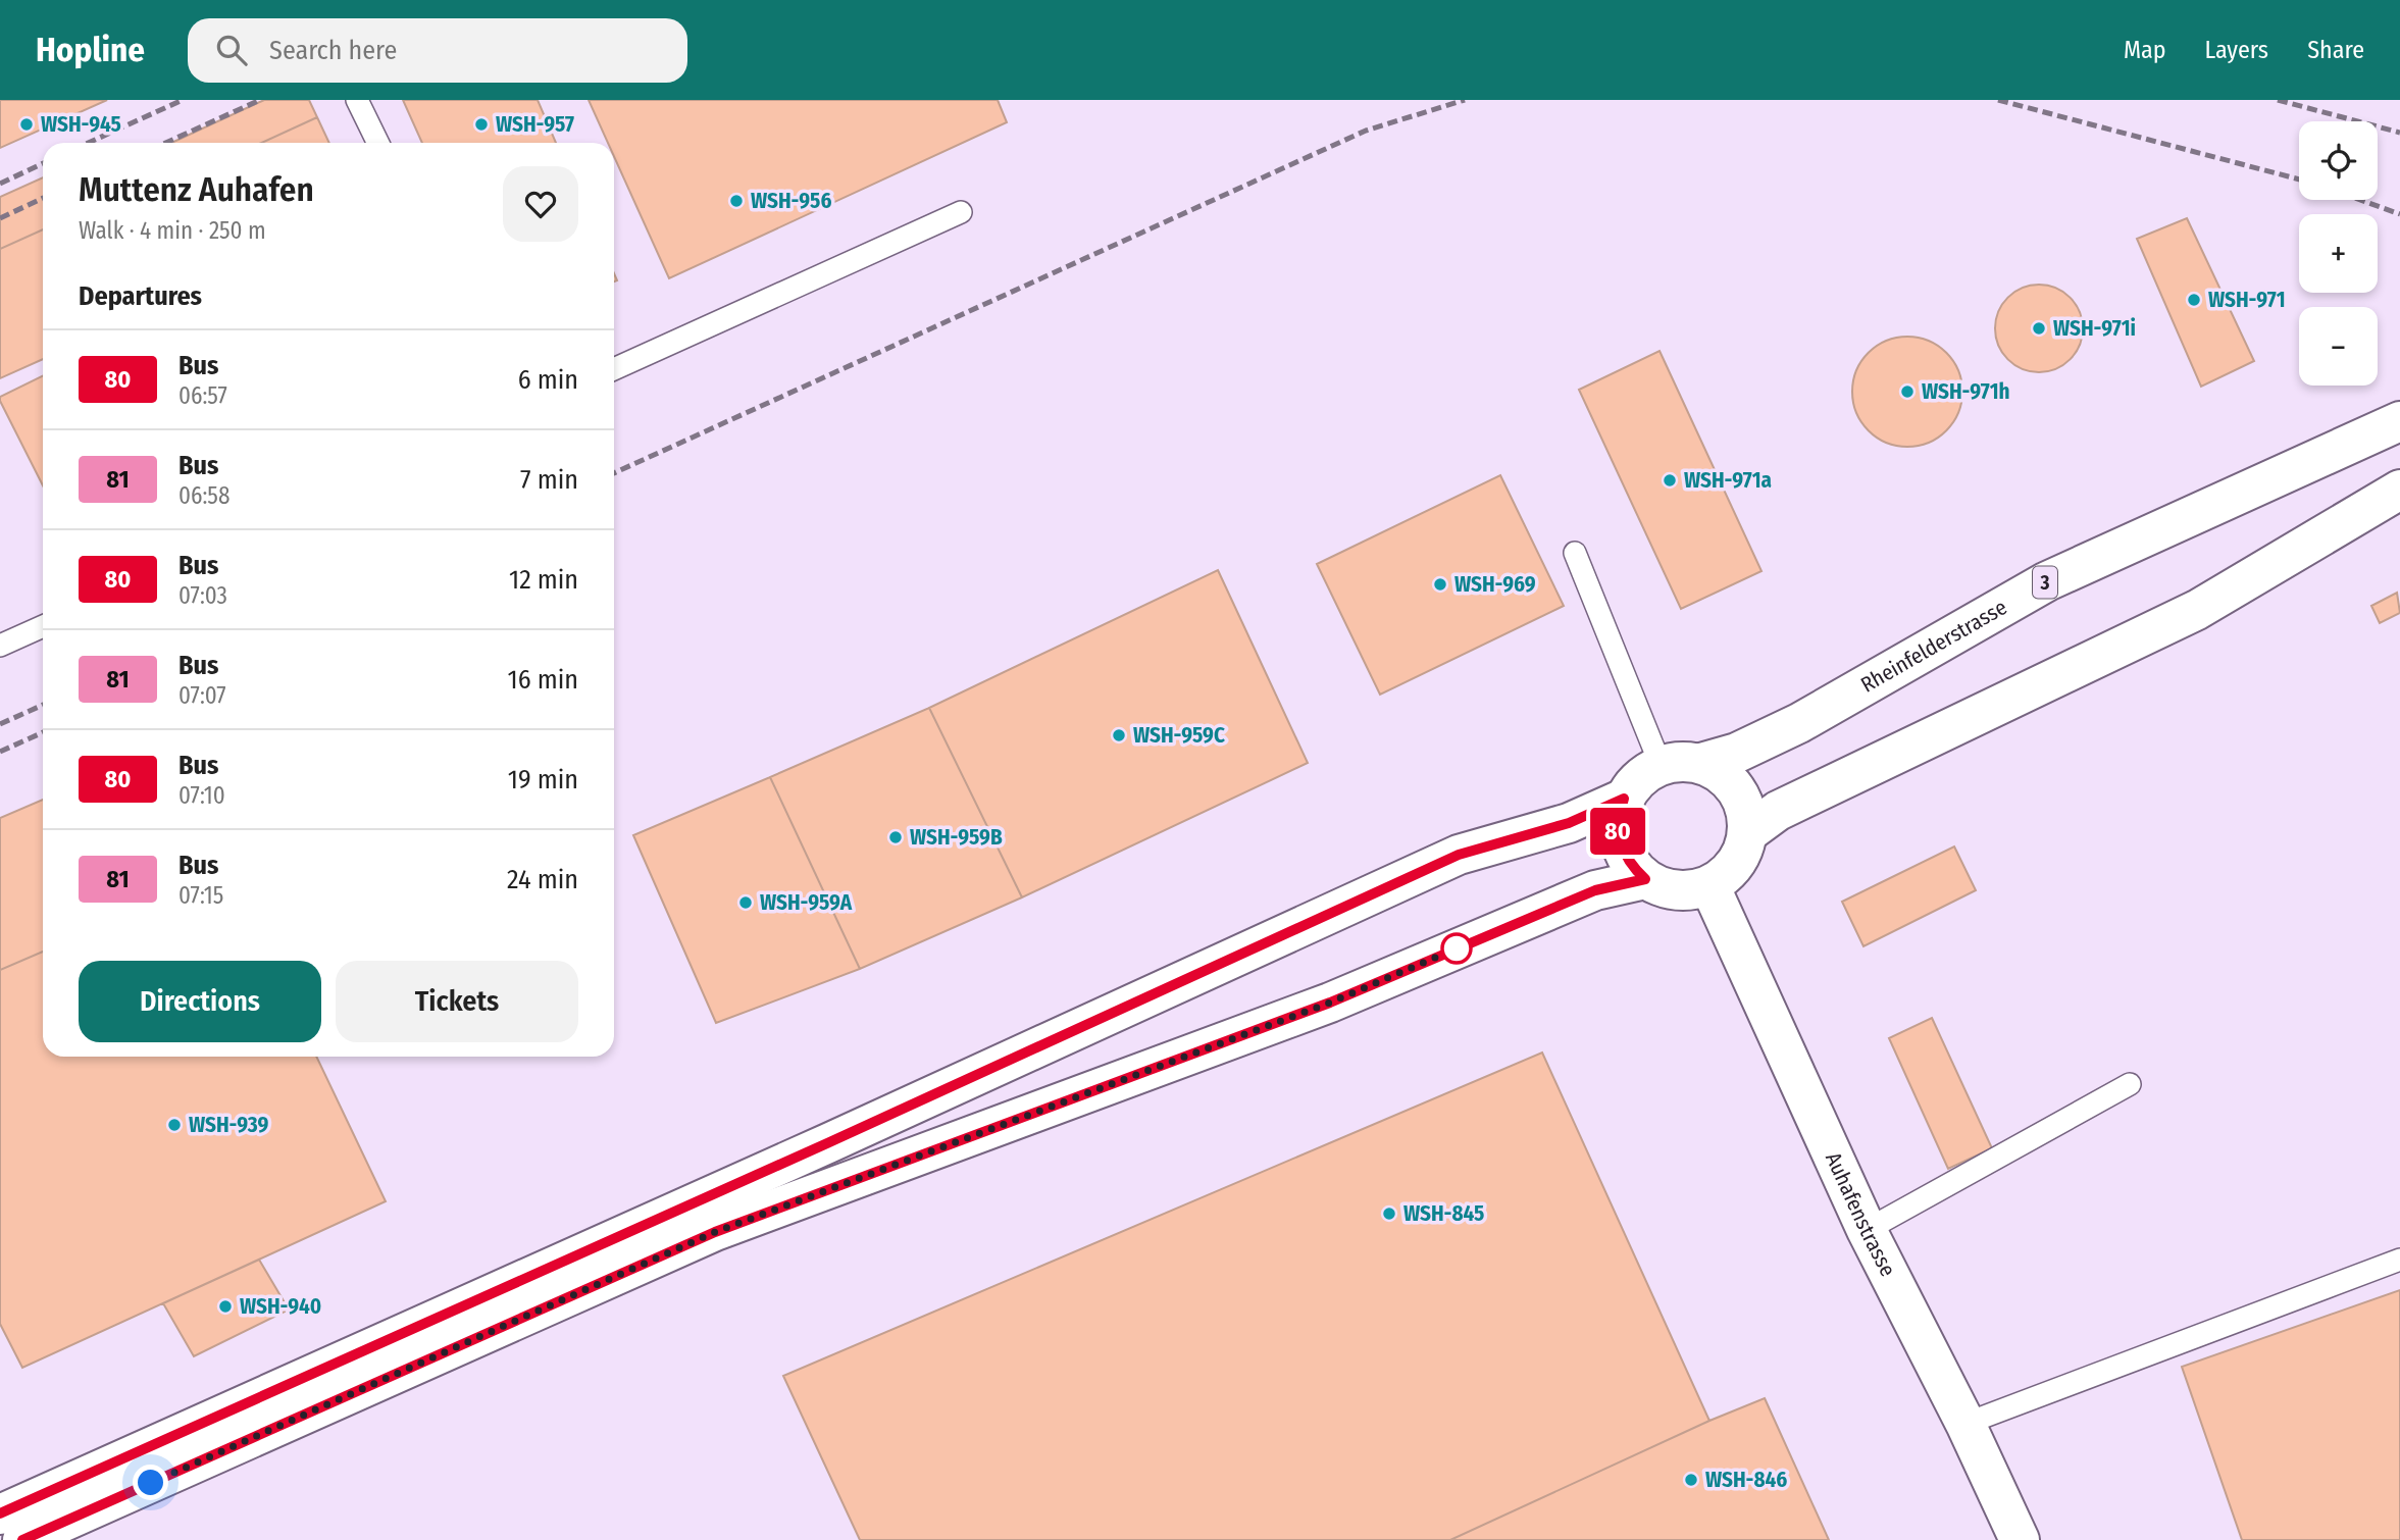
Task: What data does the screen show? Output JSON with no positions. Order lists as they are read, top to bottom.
{
  "streets": {
    "main road": ["3", "Rheinfelderstrasse", "Auhafenstrasse"]
  },
  "crossings": [
    ["Rheinfelderstrasse", "Auhafenstrasse"]
  ],
  "places": [
    "WSH-945",
    "WSH-957",
    "WSH-956",
    "WSH-971",
    "WSH-971i",
    "WSH-971h",
    "WSH-971a",
    "WSH-969",
    "WSH-959C",
    "WSH-959B",
    "WSH-959A",
    "WSH-939",
    "WSH-845",
    "WSH-940",
    "WSH-846"
  ],
  "lines": ["bus line 80"],
  "page": {
    "header": "Hopline",
    "search": "Search here",
    "nav": ["Map", "Layers", "Share"],
    "on_map": "80",
    "map_buttons": ["+", "−"],
    "heading": [
      ["Muttenz Auhafen", "Walk · 4 min · 250 m"],
      "Departures"
    ],
    "list": [
      {
        "mark": "80",
        "name": "Bus",
        "note": "06:57",
        "value": "6 min"
      },
      {
        "mark": "81",
        "name": "Bus",
        "note": "06:58",
        "value": "7 min"
      },
      {
        "mark": "80",
        "name": "Bus",
        "note": "07:03",
        "value": "12 min"
      },
      {
        "mark": "81",
        "name": "Bus",
        "note": "07:07",
        "value": "16 min"
      },
      {
        "mark": "80",
        "name": "Bus",
        "note": "07:10",
        "value": "19 min"
      },
      {
        "mark": "81",
        "name": "Bus",
        "note": "07:15",
        "value": "24 min"
      }
    ],
    "buttons": ["Directions", "Tickets"]
  }
}
